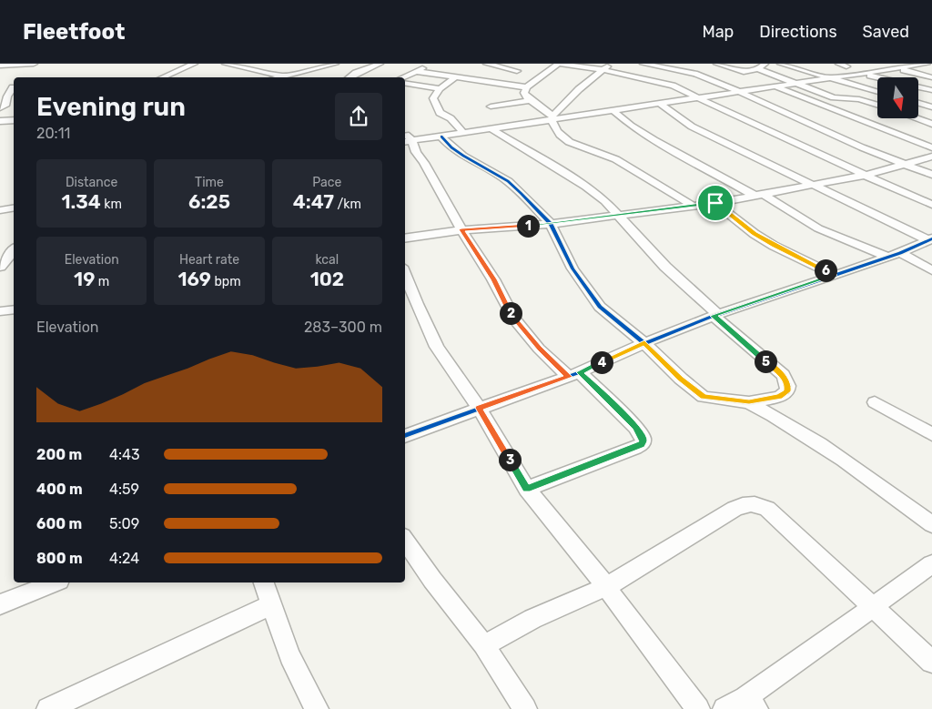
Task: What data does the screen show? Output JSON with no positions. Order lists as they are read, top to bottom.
{
  "north": "bottom",
  "page": {
    "header": "Fleetfoot",
    "nav": ["Map", "Directions", "Saved"],
    "heading": ["Evening run", "20:11"],
    "stats": [
      ["Distance", "1.34 km"],
      ["Time", "6:25"],
      ["Pace", "4:47 /km"],
      ["Elevation", "19 m"],
      ["Heart rate", "169 bpm"],
      ["kcal", "102"]
    ],
    "pins": [
      "1",
      "6",
      "2",
      "5",
      "4",
      "3"
    ],
    "chart": ["Elevation", "283–300 m"],
    "list": [
      {
        "name": "200 m",
        "note": "4:43"
      },
      {
        "name": "400 m",
        "note": "4:59"
      },
      {
        "name": "600 m",
        "note": "5:09"
      },
      {
        "name": "800 m",
        "note": "4:24"
      }
    ]
  }
}
